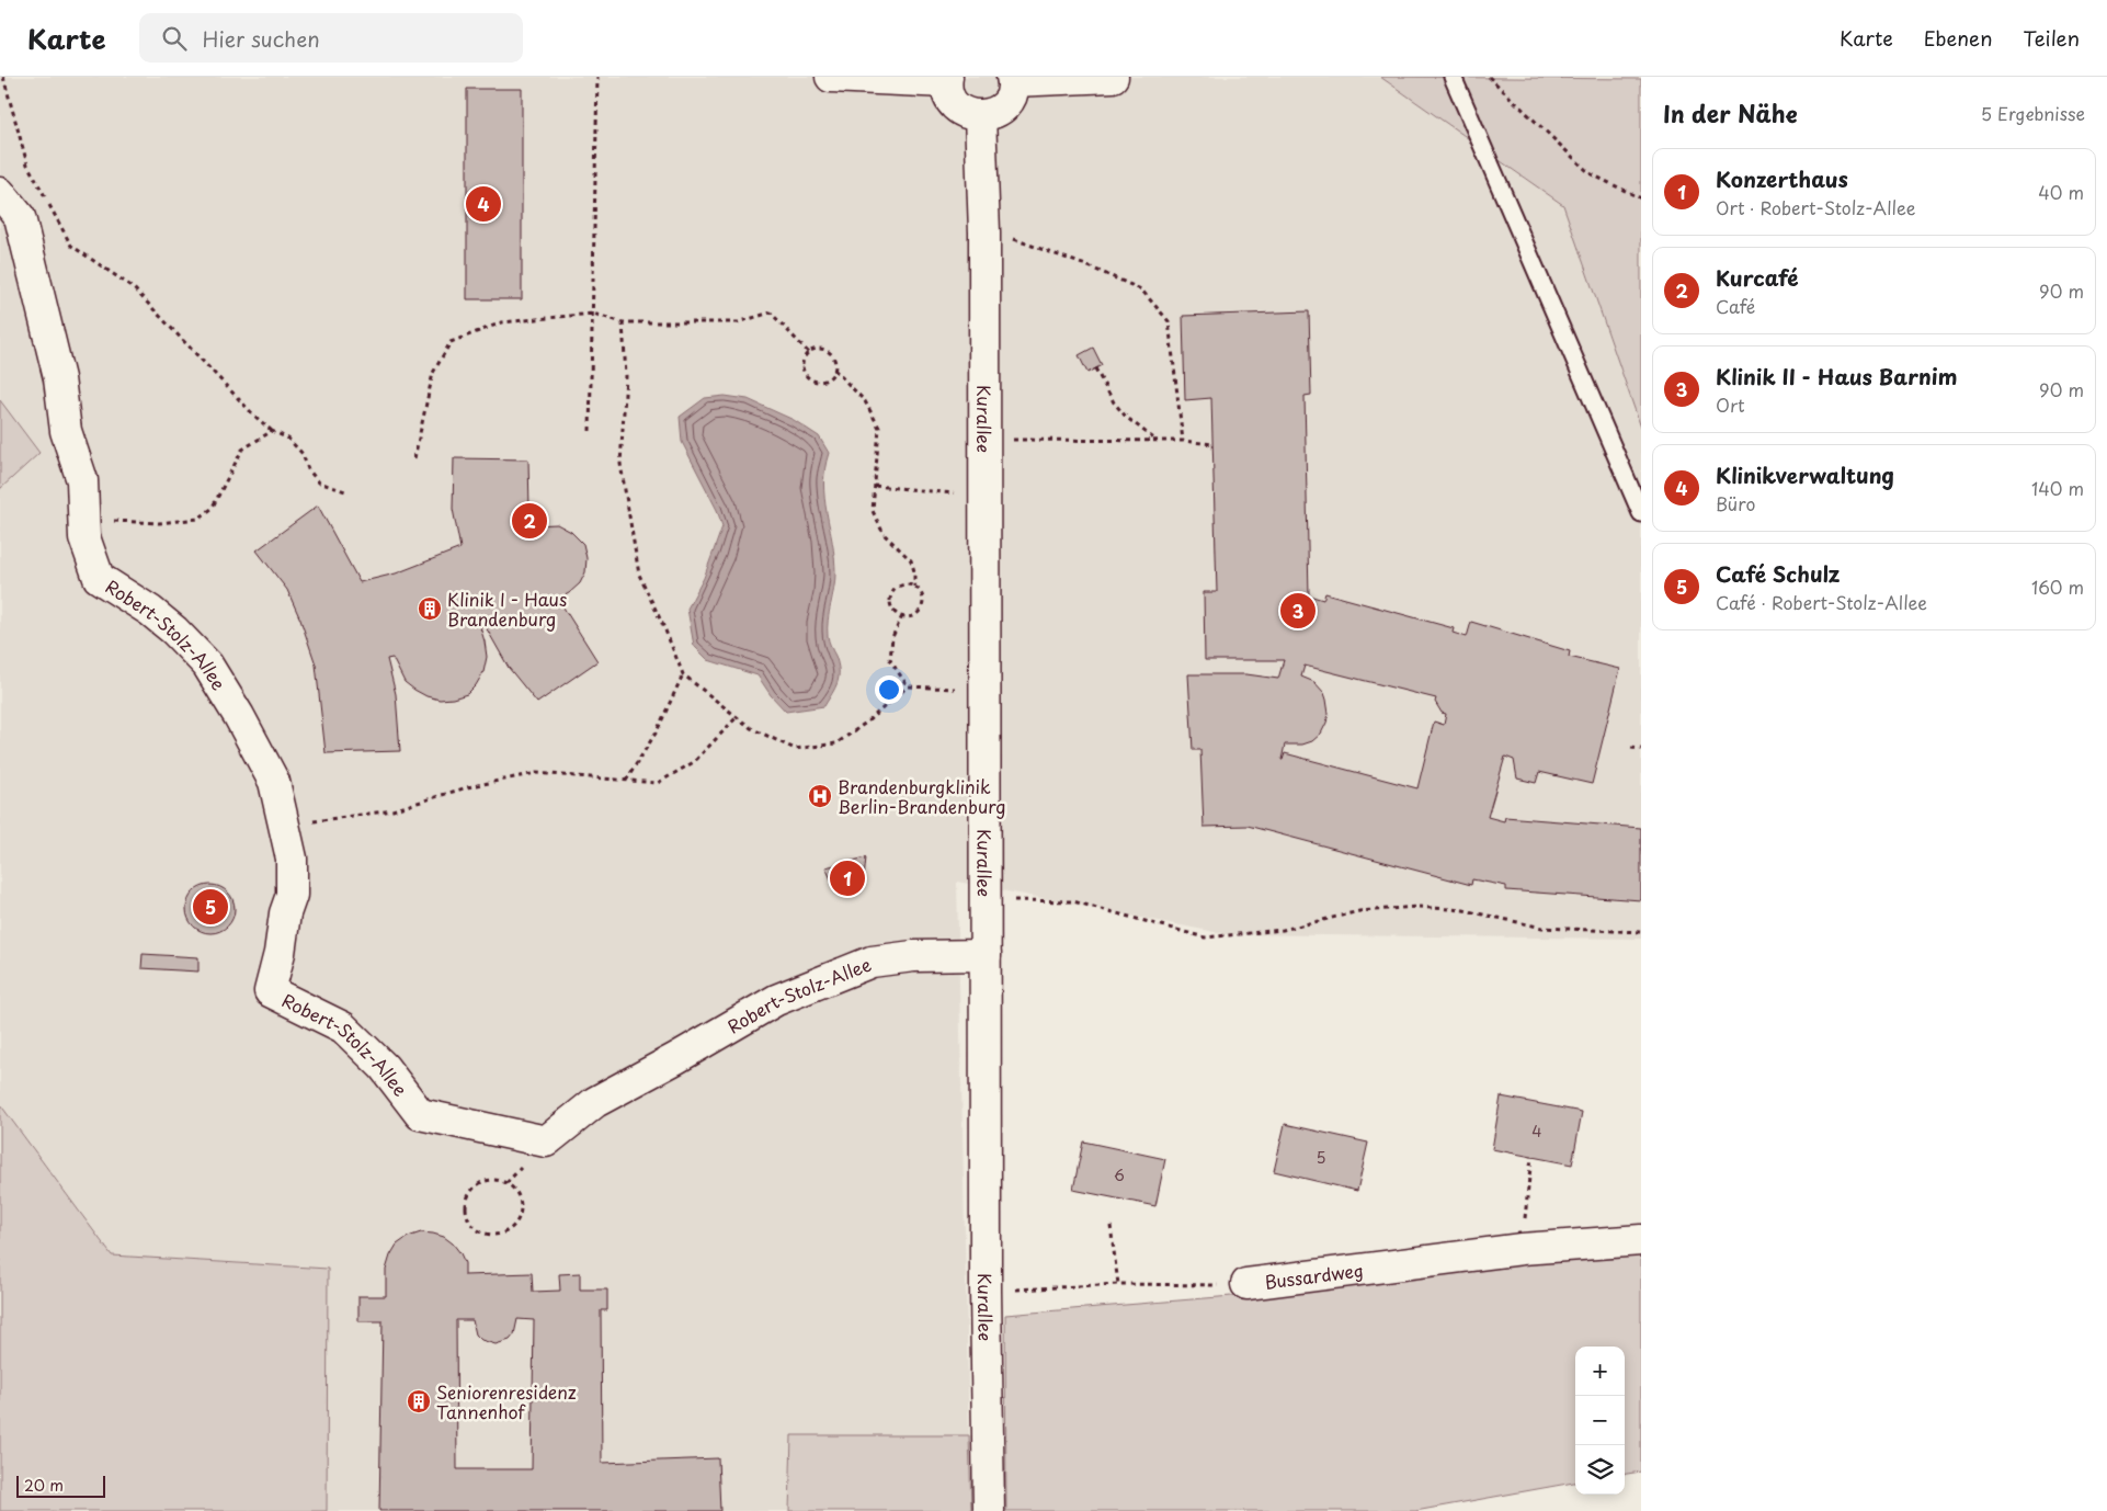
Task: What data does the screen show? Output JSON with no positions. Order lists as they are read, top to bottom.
{
  "streets": {
    "street": ["Kurallee", "Robert-Stolz-Allee", "Bussardweg"]
  },
  "crossings": [
    ["Kurallee", "Robert-Stolz-Allee"],
    ["Kurallee", "Bussardweg"]
  ],
  "places": {
    "building": ["Klinik I - Haus Brandenburg", "Seniorenresidenz Tannenhof"],
    "hospital": ["Brandenburgklinik Berlin-Brandenburg"]
  },
  "house_numbers": ["4", "5", "6"],
  "scale_bar": "20 m",
  "page": {
    "header": "Karte",
    "search": "Hier suchen",
    "nav": ["Karte", "Ebenen", "Teilen"],
    "heading": ["In der Nähe", "5 Ergebnisse"],
    "list": [
      {
        "mark": "1",
        "name": "Konzerthaus",
        "note": "Ort · Robert-Stolz-Allee",
        "value": "40 m"
      },
      {
        "mark": "2",
        "name": "Kurcafé",
        "note": "Café",
        "value": "90 m"
      },
      {
        "mark": "3",
        "name": "Klinik II - Haus Barnim",
        "note": "Ort",
        "value": "90 m"
      },
      {
        "mark": "4",
        "name": "Klinikverwaltung",
        "note": "Büro",
        "value": "140 m"
      },
      {
        "mark": "5",
        "name": "Café Schulz",
        "note": "Café · Robert-Stolz-Allee",
        "value": "160 m"
      }
    ],
    "pins": [
      "4",
      "2",
      "3",
      "1",
      "5"
    ],
    "map_buttons": ["+", "−"],
    "scale": "20 m"
  }
}
